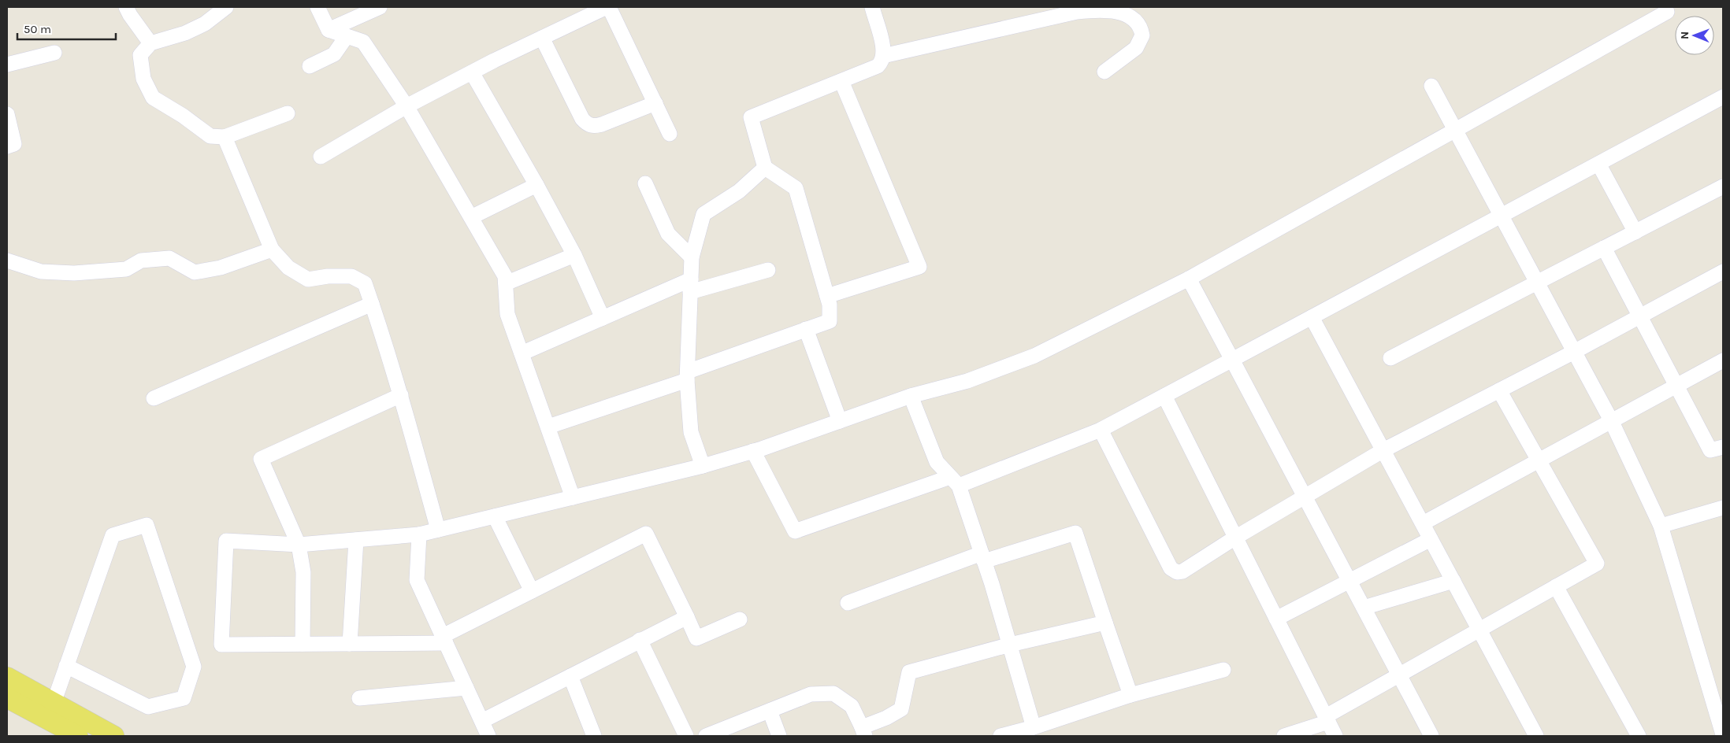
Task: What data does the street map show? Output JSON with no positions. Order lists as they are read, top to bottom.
{
  "scale_bar": "50 m",
  "north": "left"
}
